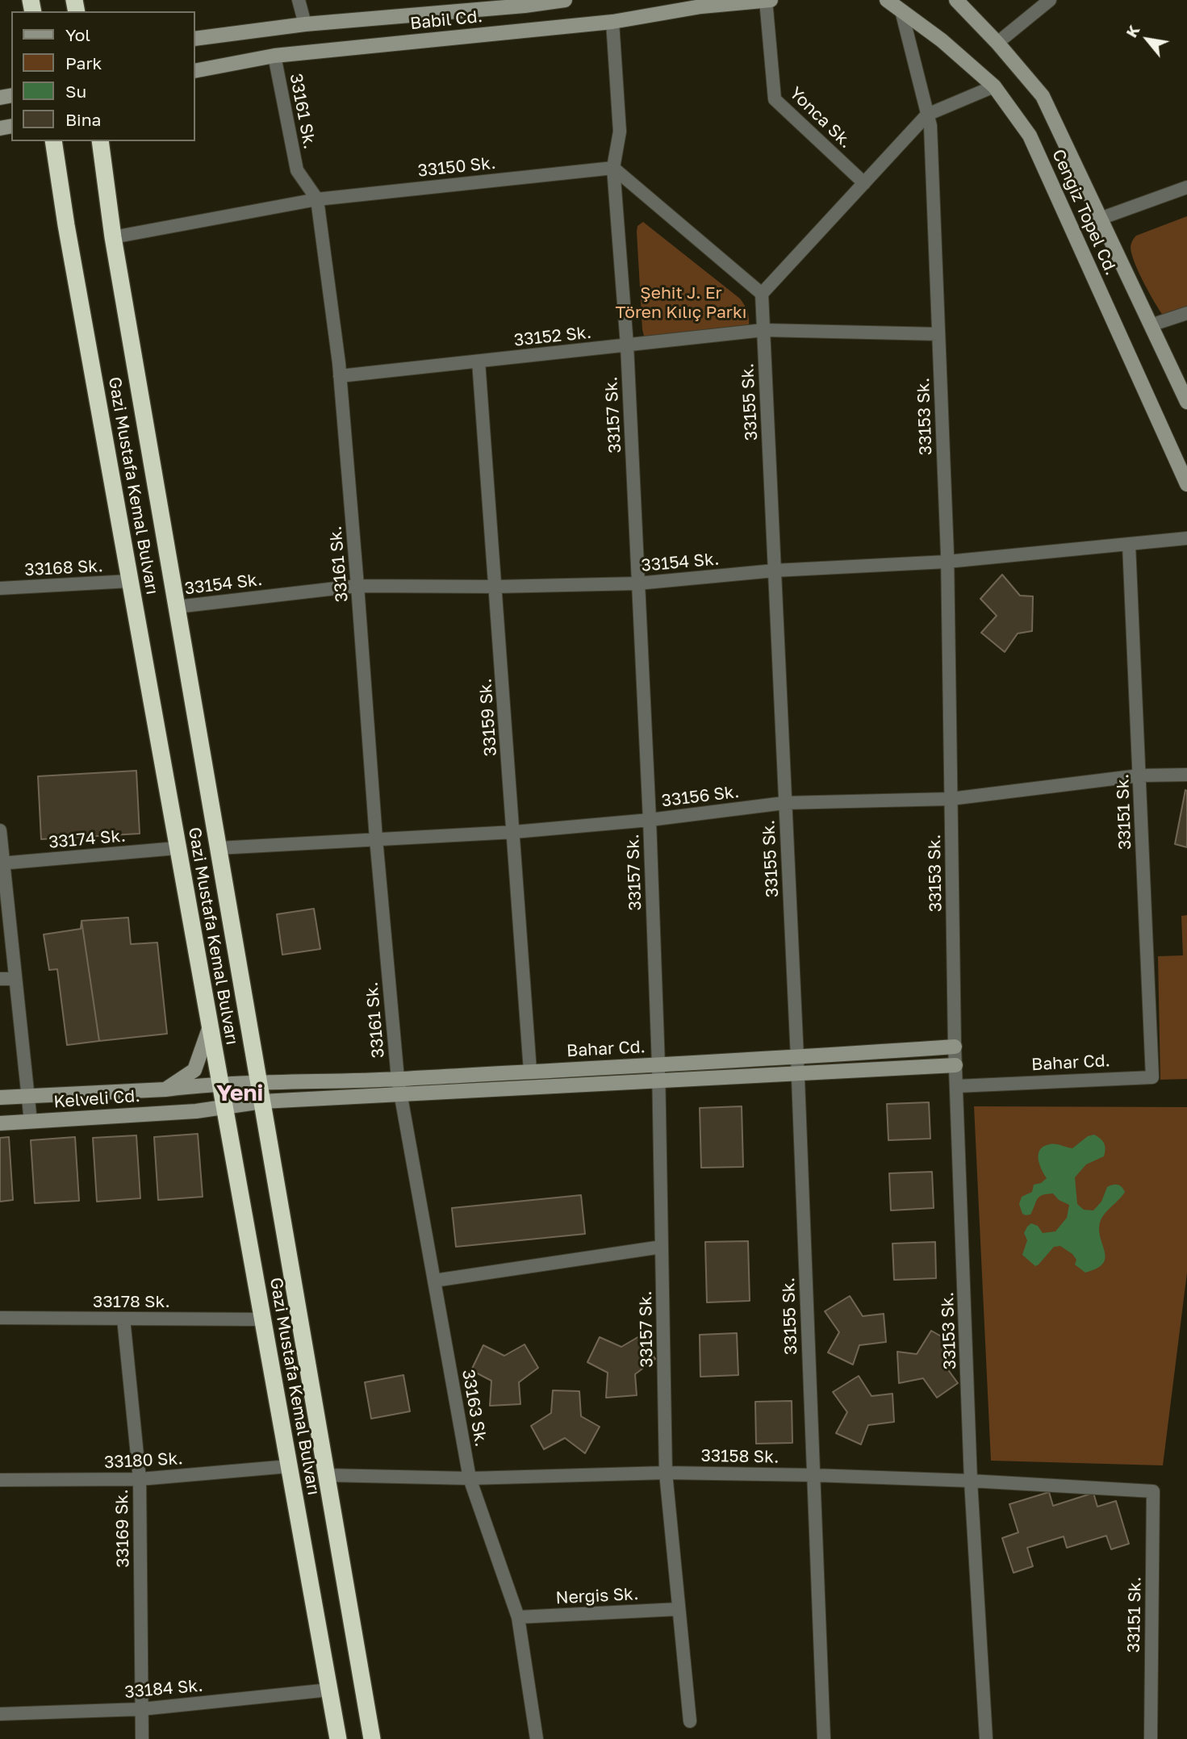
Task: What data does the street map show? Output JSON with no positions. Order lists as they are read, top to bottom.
{
  "streets": {
    "highway": ["Gazi Mustafa Kemal Bulvarı"],
    "street": [
      "Babil Cd.",
      "33161 Sk.",
      "Yonca Sk.",
      "33150 Sk.",
      "Cengiz Topel Cd.",
      "33152 Sk.",
      "33155 Sk.",
      "33157 Sk.",
      "33153 Sk.",
      "33154 Sk.",
      "33168 Sk.",
      "33159 Sk.",
      "33156 Sk.",
      "33151 Sk.",
      "33174 Sk.",
      "Bahar Cd.",
      "Kelveli Cd.",
      "33178 Sk.",
      "33163 Sk.",
      "33158 Sk.",
      "33180 Sk.",
      "33169 Sk.",
      "Nergis Sk.",
      "33184 Sk."
    ]
  },
  "crossings": [
    ["Babil Cd.", "33161 Sk."],
    ["Babil Cd.", "Yonca Sk."],
    ["Babil Cd.", "33157 Sk."],
    ["33161 Sk.", "33150 Sk."],
    ["33161 Sk.", "33152 Sk."],
    ["33161 Sk.", "33154 Sk."],
    ["33161 Sk.", "33156 Sk."],
    ["33161 Sk.", "Bahar Cd."],
    ["33161 Sk.", "33163 Sk."],
    ["33150 Sk.", "33157 Sk."],
    ["33150 Sk.", "Gazi Mustafa Kemal Bulvarı"],
    ["Cengiz Topel Cd.", "33153 Sk."],
    ["33152 Sk.", "33155 Sk."],
    ["33152 Sk.", "33157 Sk."],
    ["33152 Sk.", "33153 Sk."],
    ["33152 Sk.", "33159 Sk."],
    ["33155 Sk.", "33154 Sk."],
    ["33155 Sk.", "33156 Sk."],
    ["33155 Sk.", "Bahar Cd."],
    ["33155 Sk.", "33158 Sk."],
    ["33157 Sk.", "33154 Sk."],
    ["33157 Sk.", "33156 Sk."],
    ["33157 Sk.", "Bahar Cd."],
    ["33157 Sk.", "33158 Sk."],
    ["33157 Sk.", "Nergis Sk."],
    ["33153 Sk.", "33154 Sk."],
    ["33153 Sk.", "33156 Sk."],
    ["33153 Sk.", "Bahar Cd."],
    ["33153 Sk.", "33158 Sk."],
    ["Gazi Mustafa Kemal Bulvarı", "33154 Sk."],
    ["Gazi Mustafa Kemal Bulvarı", "33168 Sk."],
    ["Gazi Mustafa Kemal Bulvarı", "33156 Sk."],
    ["Gazi Mustafa Kemal Bulvarı", "33174 Sk."],
    ["Gazi Mustafa Kemal Bulvarı", "Bahar Cd."],
    ["Gazi Mustafa Kemal Bulvarı", "Kelveli Cd."],
    ["Gazi Mustafa Kemal Bulvarı", "33178 Sk."],
    ["Gazi Mustafa Kemal Bulvarı", "33158 Sk."],
    ["Gazi Mustafa Kemal Bulvarı", "33180 Sk."],
    ["Gazi Mustafa Kemal Bulvarı", "33184 Sk."],
    ["33154 Sk.", "33159 Sk."],
    ["33154 Sk.", "33151 Sk."],
    ["33159 Sk.", "33156 Sk."],
    ["33159 Sk.", "Bahar Cd."],
    ["33156 Sk.", "33151 Sk."],
    ["33151 Sk.", "Bahar Cd."],
    ["33151 Sk.", "33158 Sk."],
    ["Bahar Cd.", "Kelveli Cd."],
    ["Bahar Cd.", "33163 Sk."],
    ["33178 Sk.", "33169 Sk."],
    ["33163 Sk.", "33158 Sk."],
    ["33163 Sk.", "Nergis Sk."],
    ["33180 Sk.", "33169 Sk."],
    ["33169 Sk.", "33184 Sk."]
  ],
  "districts": ["Yeni"],
  "parks": ["Şehit J. Er Tören Kılıç Parkı"],
  "legend": [
    "Yol",
    "Park",
    "Su",
    "Bina"
  ],
  "north": "top left"
}
